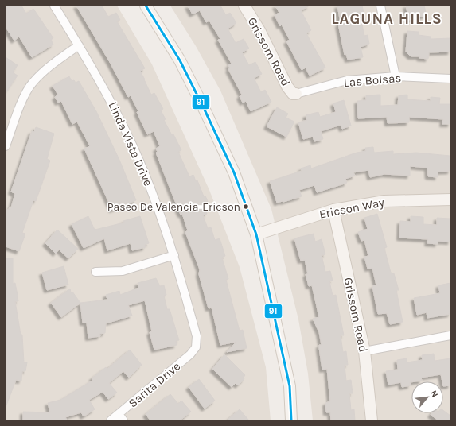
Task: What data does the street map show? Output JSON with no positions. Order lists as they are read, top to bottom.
{
  "streets": {
    "street": [
      "Grissom Road",
      "Las Bolsas",
      "Linda Vista Drive",
      "Ericson Way",
      "Sarita Drive"
    ]
  },
  "crossings": [
    ["Grissom Road", "Las Bolsas"],
    ["Grissom Road", "Ericson Way"],
    ["Linda Vista Drive", "Sarita Drive"]
  ],
  "districts": ["LAGUNA HILLS"],
  "places": ["Paseo De Valencia-Ericson"],
  "lines": ["transit line 91"],
  "north": "top right"
}
